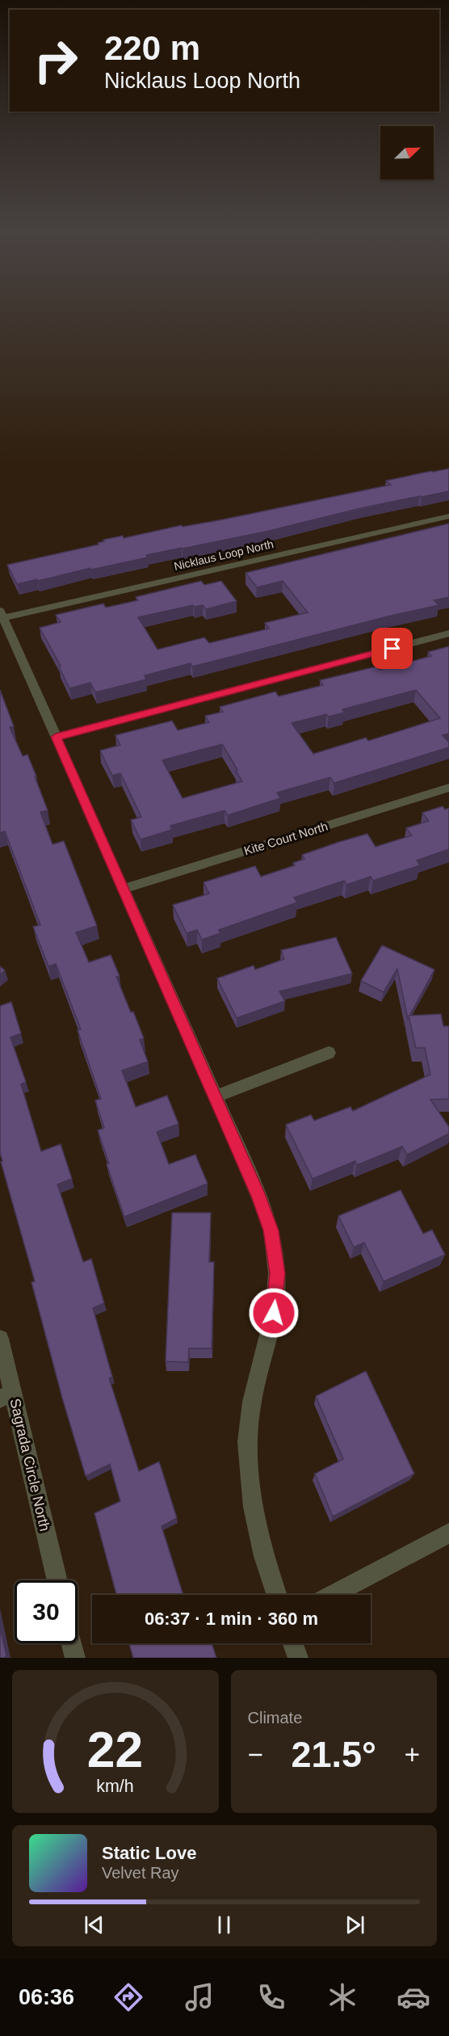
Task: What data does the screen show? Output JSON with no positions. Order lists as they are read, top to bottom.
{
  "streets": {
    "street": ["Nicklaus Loop North", "Kite Court North", "Sagrada Circle North"]
  },
  "north": "top right",
  "page": {
    "turn": ["220 m", "Nicklaus Loop North"],
    "limit": "30",
    "trip": "06:37 · 1 min · 360 m",
    "tile": "Climate",
    "heat": ["−", "21.5°", "+"],
    "song": ["Static Love", "Velvet Ray"],
    "tabs": "06:36",
    "gauge": ["22", "km/h"]
  }
}
